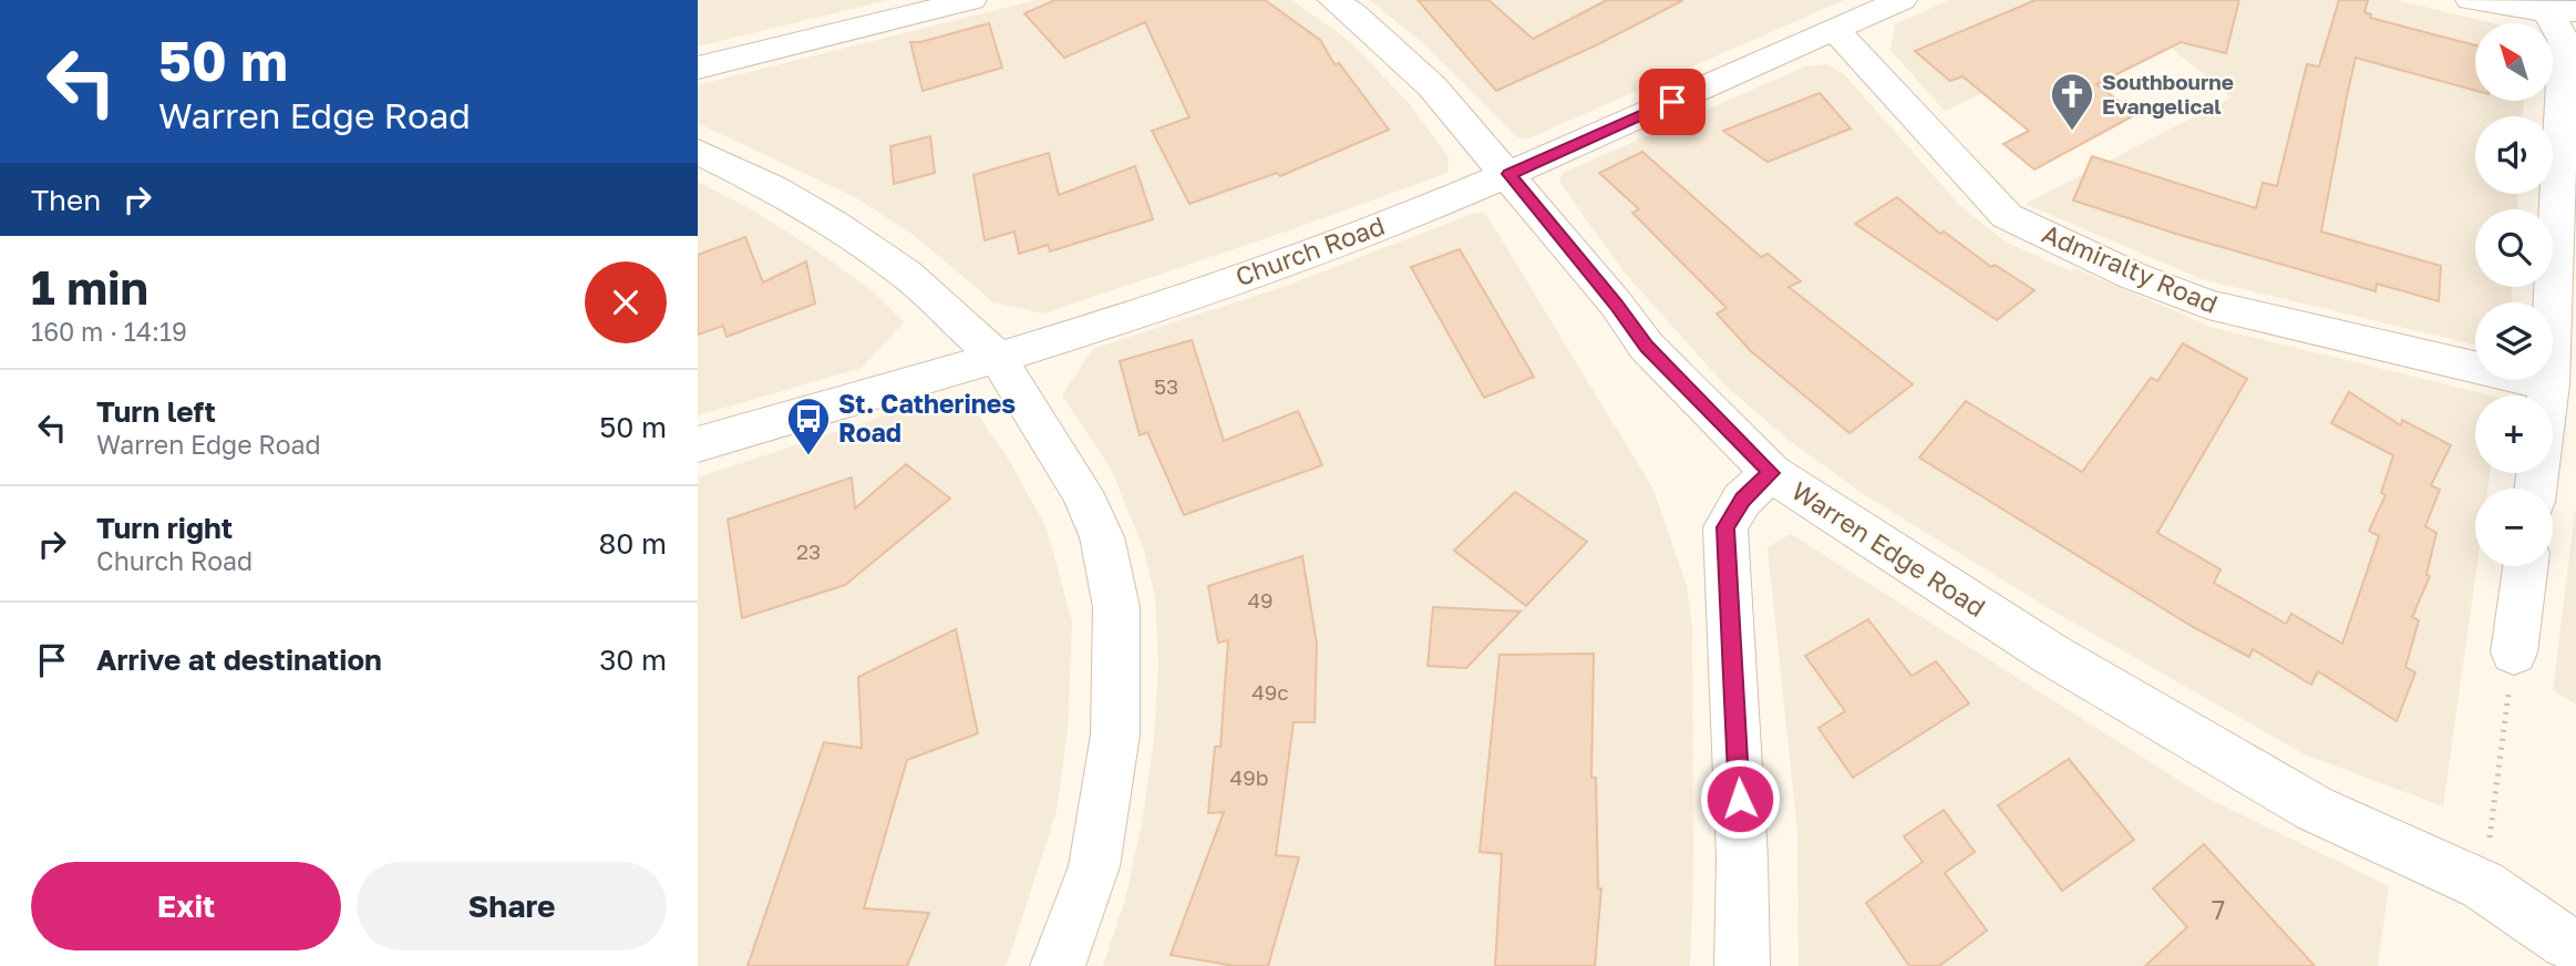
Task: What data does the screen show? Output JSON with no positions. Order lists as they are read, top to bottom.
{
  "streets": {
    "street": ["Church Road", "Admiralty Road", "Warren Edge Road"]
  },
  "crossings": [
    ["Church Road", "Admiralty Road"],
    ["Church Road", "Warren Edge Road"]
  ],
  "places": {
    "church": ["Southbourne Evangelical"],
    "bus stop": ["St. Catherines Road"]
  },
  "house_numbers": [
    "53",
    "23",
    "49",
    "49c",
    "49b",
    "7"
  ],
  "north": "top left",
  "page": {
    "turn": ["50 m", "Warren Edge Road"],
    "map_buttons": ["+", "−"],
    "then": "Then",
    "heading": ["1 min", "160 m · 14:19"],
    "list": [
      {
        "name": "Turn left",
        "note": "Warren Edge Road",
        "value": "50 m"
      },
      {
        "name": "Turn right",
        "note": "Church Road",
        "value": "80 m"
      },
      {
        "name": "Arrive at destination",
        "value": "30 m"
      }
    ],
    "buttons": ["Exit", "Share"]
  }
}
